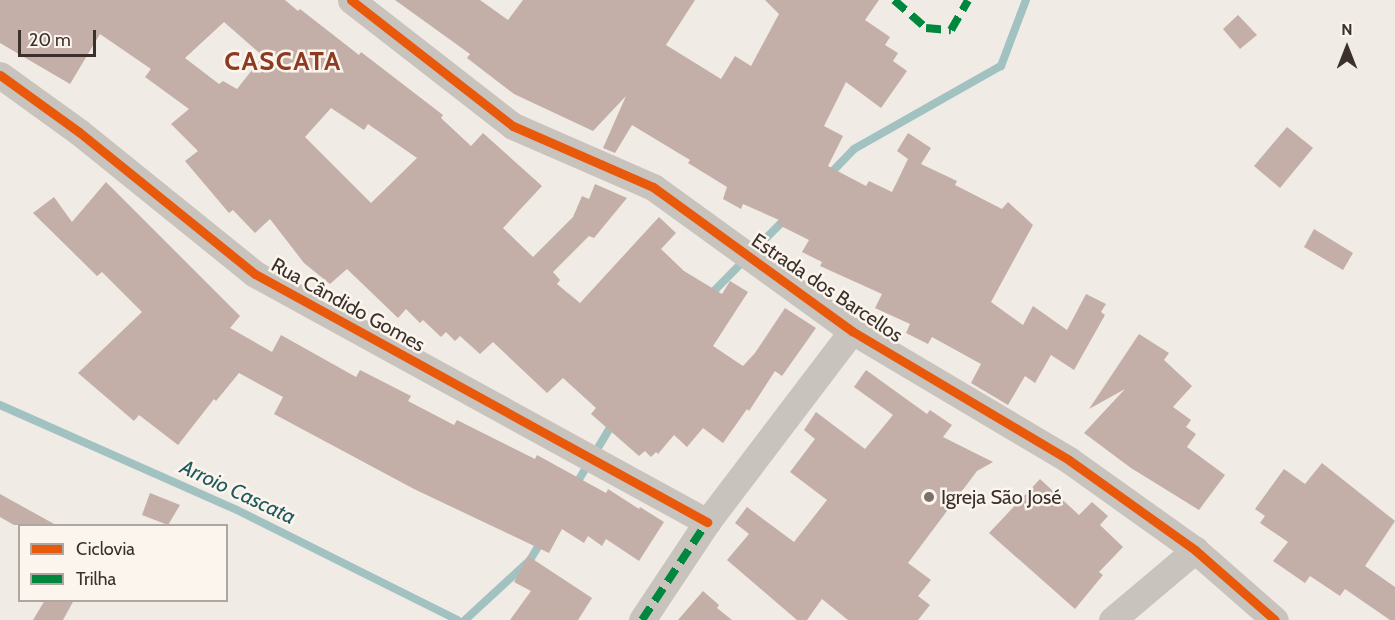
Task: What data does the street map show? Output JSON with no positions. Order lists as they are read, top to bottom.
{
  "streets": {
    "street": ["Estrada dos Barcellos", "Rua Cândido Gomes"]
  },
  "districts": ["CASCATA"],
  "water": ["Arroio Cascata"],
  "places": ["Igreja São José"],
  "legend": ["Ciclovia", "Trilha"],
  "scale_bar": "20 m",
  "north": "top"
}
